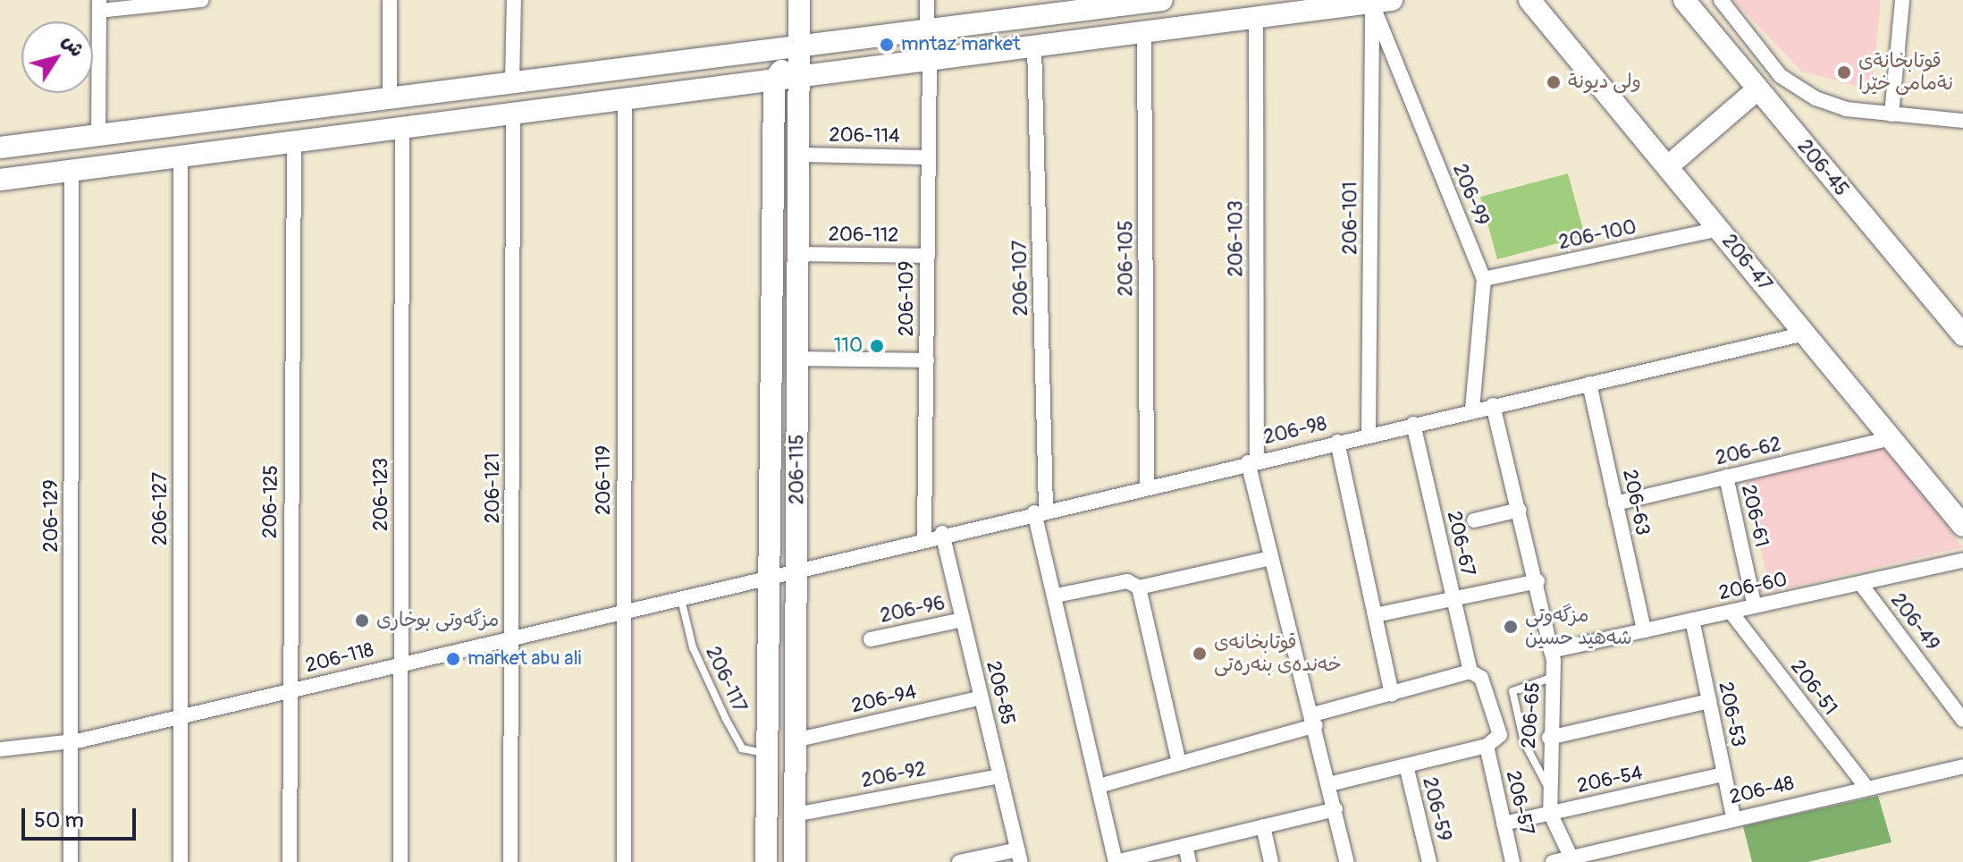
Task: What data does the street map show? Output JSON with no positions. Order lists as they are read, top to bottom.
{
  "streets": {
    "street": [
      "206-114",
      "206-45",
      "206-99",
      "206-101",
      "206-112",
      "206-100",
      "206-103",
      "206-105",
      "206-47",
      "206-107",
      "206-109",
      "206-98",
      "206-62",
      "206-115",
      "206-119",
      "206-121",
      "206-123",
      "206-125",
      "206-63",
      "206-127",
      "206-129",
      "206-61",
      "206-67",
      "206-60",
      "206-96",
      "206-49",
      "206-118",
      "206-51",
      "206-85",
      "206-94",
      "206-53",
      "206-65",
      "206-92",
      "206-54",
      "206-48",
      "206-57",
      "206-59"
    ],
    "lane": ["206-117"]
  },
  "crossings": [
    ["206-114", "206-109"],
    ["206-114", "206-115"],
    ["206-99", "206-101"],
    ["206-99", "206-100"],
    ["206-99", "206-98"],
    ["206-101", "206-98"],
    ["206-112", "206-109"],
    ["206-112", "206-115"],
    ["206-100", "206-47"],
    ["206-103", "206-98"],
    ["206-105", "206-98"],
    ["206-47", "206-98"],
    ["206-47", "206-62"],
    ["206-107", "206-98"],
    ["206-109", "206-98"],
    ["206-98", "206-115"],
    ["206-98", "206-63"],
    ["206-98", "206-67"],
    ["206-98", "206-118"],
    ["206-98", "206-85"],
    ["206-98", "206-65"],
    ["206-62", "206-63"],
    ["206-62", "206-61"],
    ["206-115", "206-118"],
    ["206-115", "206-117"],
    ["206-115", "206-94"],
    ["206-115", "206-92"],
    ["206-119", "206-118"],
    ["206-121", "206-118"],
    ["206-123", "206-118"],
    ["206-125", "206-118"],
    ["206-63", "206-60"],
    ["206-127", "206-118"],
    ["206-129", "206-118"],
    ["206-61", "206-60"],
    ["206-67", "206-57"],
    ["206-60", "206-49"],
    ["206-60", "206-51"],
    ["206-60", "206-53"],
    ["206-60", "206-65"],
    ["206-96", "206-85"],
    ["206-118", "206-117"],
    ["206-51", "206-48"],
    ["206-85", "206-94"],
    ["206-85", "206-92"],
    ["206-53", "206-54"],
    ["206-53", "206-48"],
    ["206-65", "206-54"],
    ["206-65", "206-48"],
    ["206-54", "206-57"]
  ],
  "places": [
    "mntaz market",
    "قوتابخانةى نةمامى خێرا",
    "ولی دیونة",
    "110",
    "مزگەوتی بوخاری",
    "مزگەوتی شەهید حسين",
    "قوتابخانەی خەندەی بنەرەتی",
    "market abu ali"
  ],
  "scale_bar": "50 m",
  "north": "top right"
}
